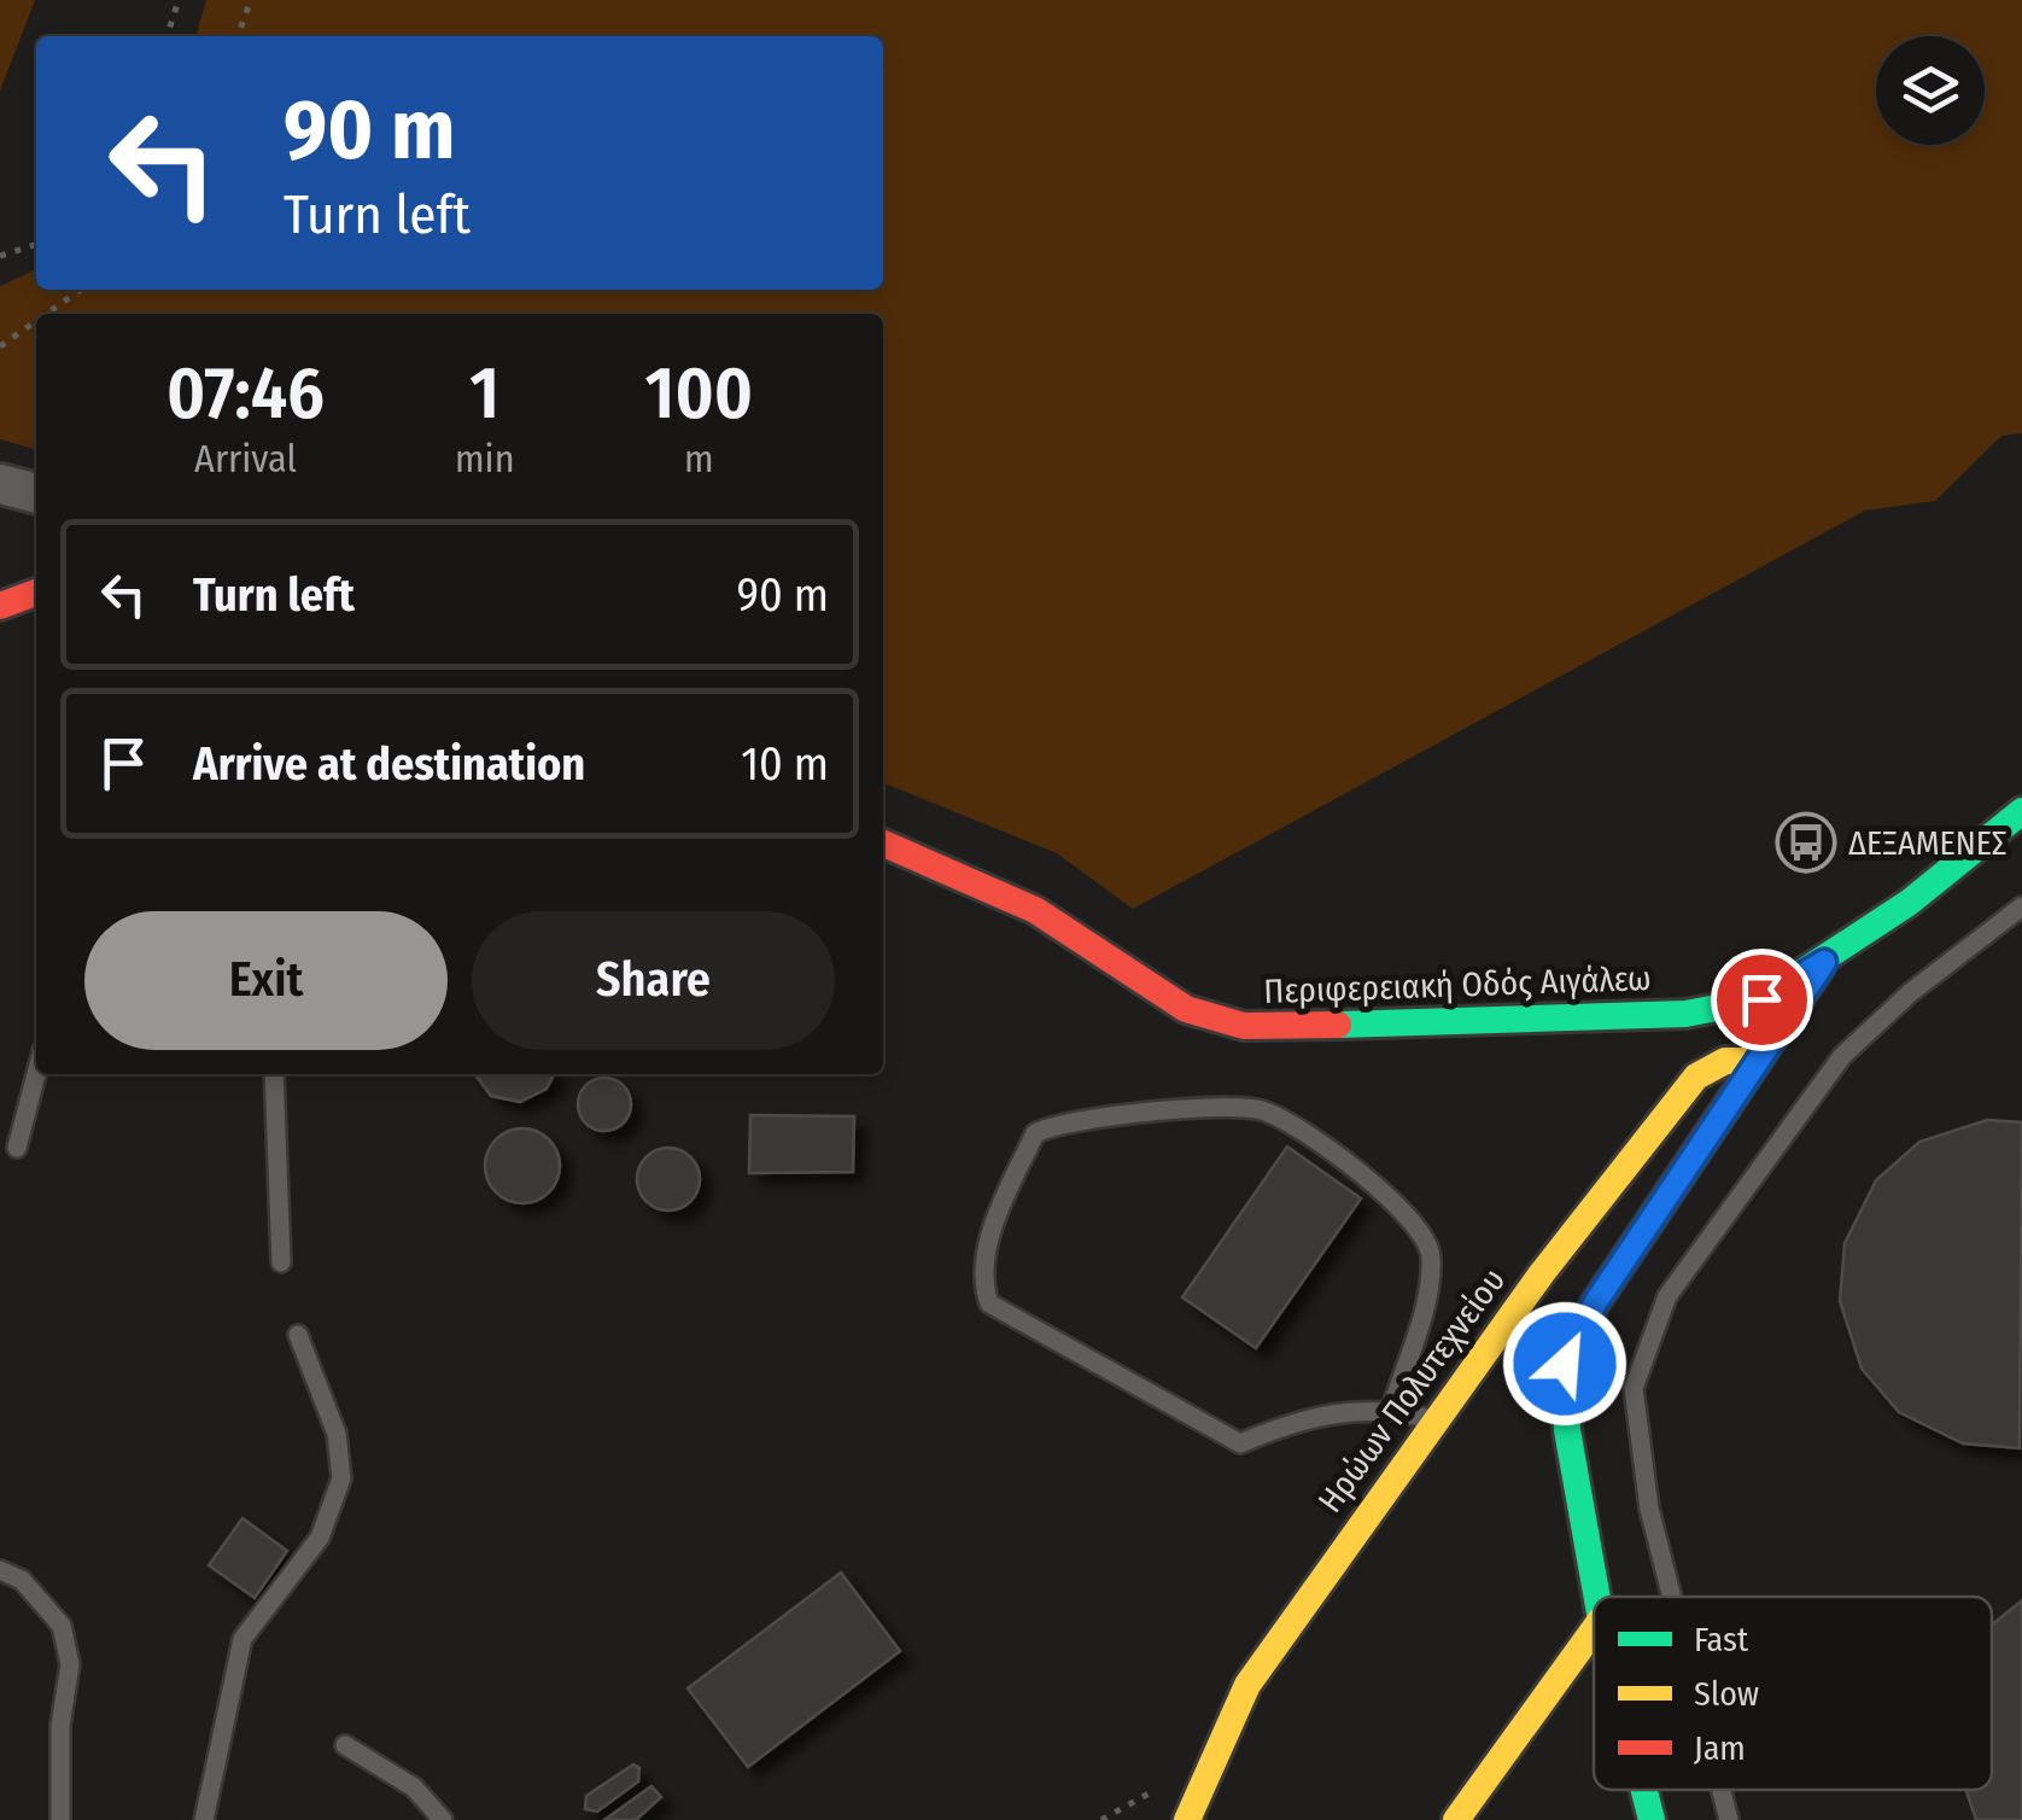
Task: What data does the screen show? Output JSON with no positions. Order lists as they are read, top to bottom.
{
  "streets": {
    "main road": ["Περιφερειακή Οδός Αιγάλεω", "Ηρώων Πολυτεχνείου"]
  },
  "places": {
    "bus stop": ["ΔΕΞΑΜΕΝΕΣ"]
  },
  "legend": ["Fast", "Slow", "Jam"],
  "page": {
    "turn": ["90 m", "Turn left"],
    "eta": [
      "07:46",
      "Arrival",
      "1",
      "min",
      "100",
      "m"
    ],
    "list": [
      {
        "name": "Turn left",
        "value": "90 m"
      },
      {
        "name": "Arrive at destination",
        "value": "10 m"
      }
    ],
    "buttons": ["Exit", "Share"]
  }
}
